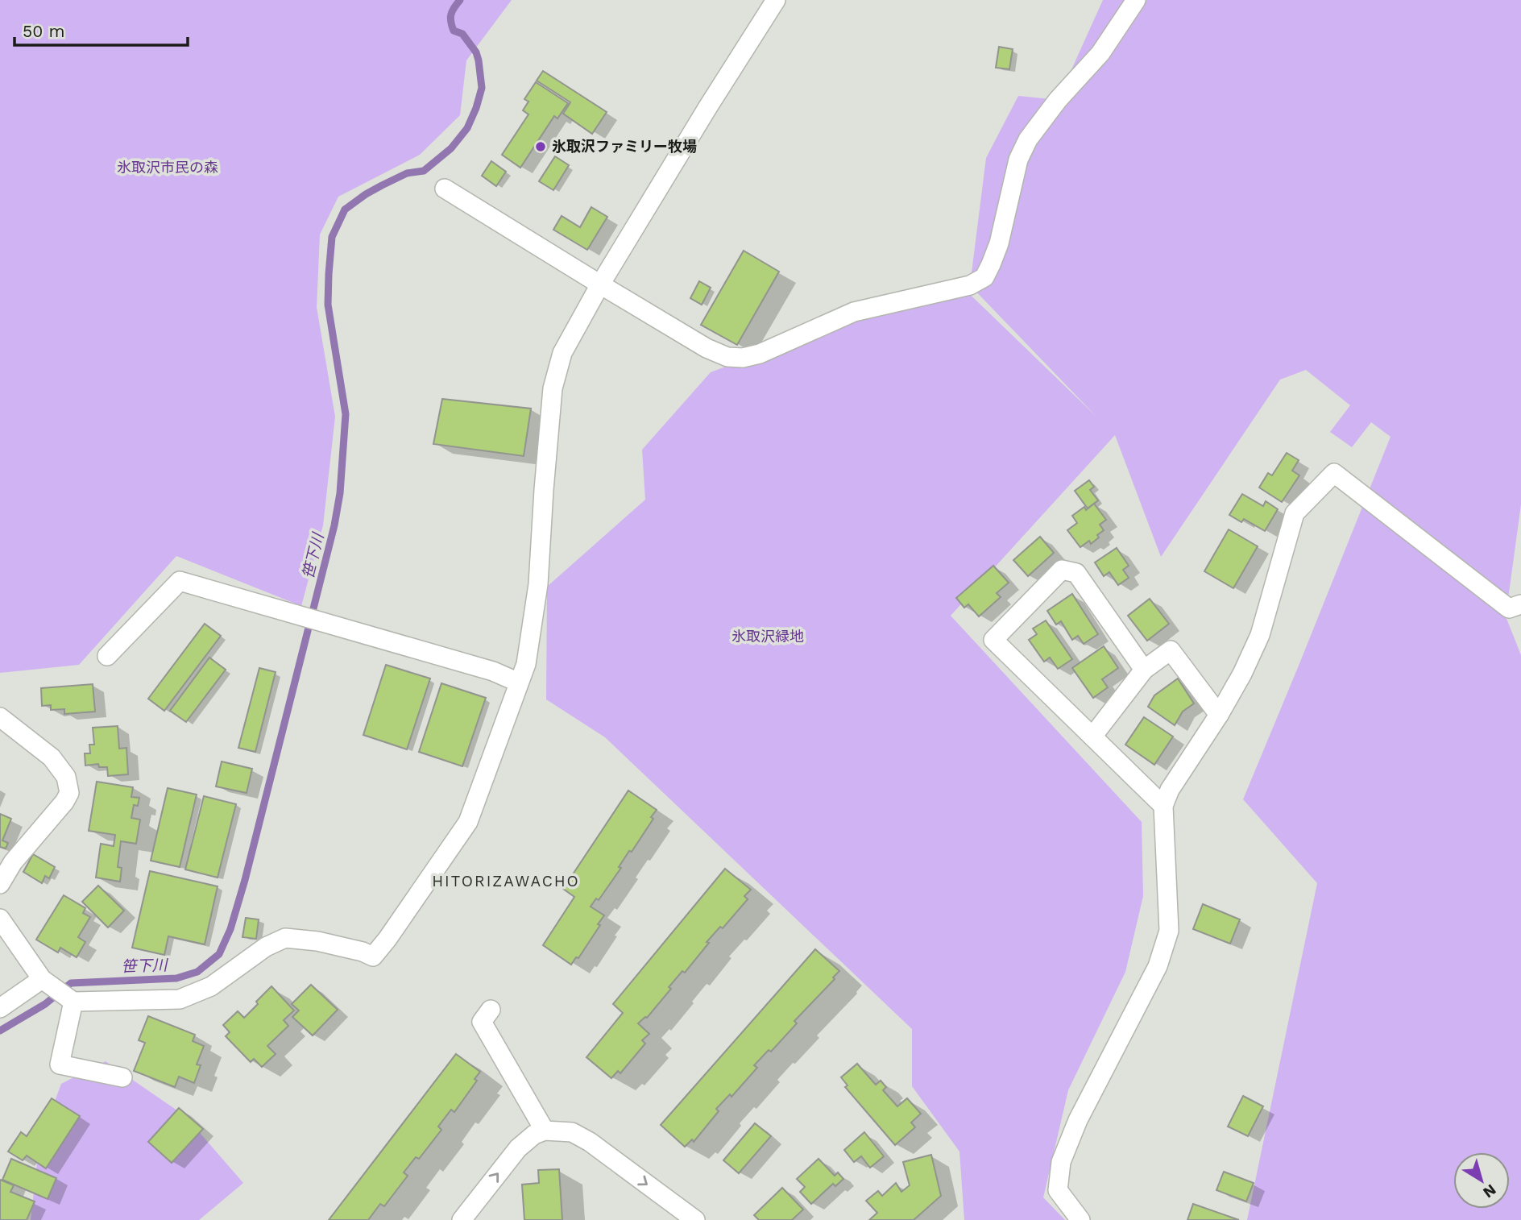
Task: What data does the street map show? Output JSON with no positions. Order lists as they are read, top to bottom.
{
  "districts": ["HITORIZAWACHO"],
  "water": ["笹下川"],
  "parks": ["氷取沢市民の森", "氷取沢緑地"],
  "places": ["氷取沢ファミリー牧場"],
  "scale_bar": "50 m",
  "north": "bottom right"
}
